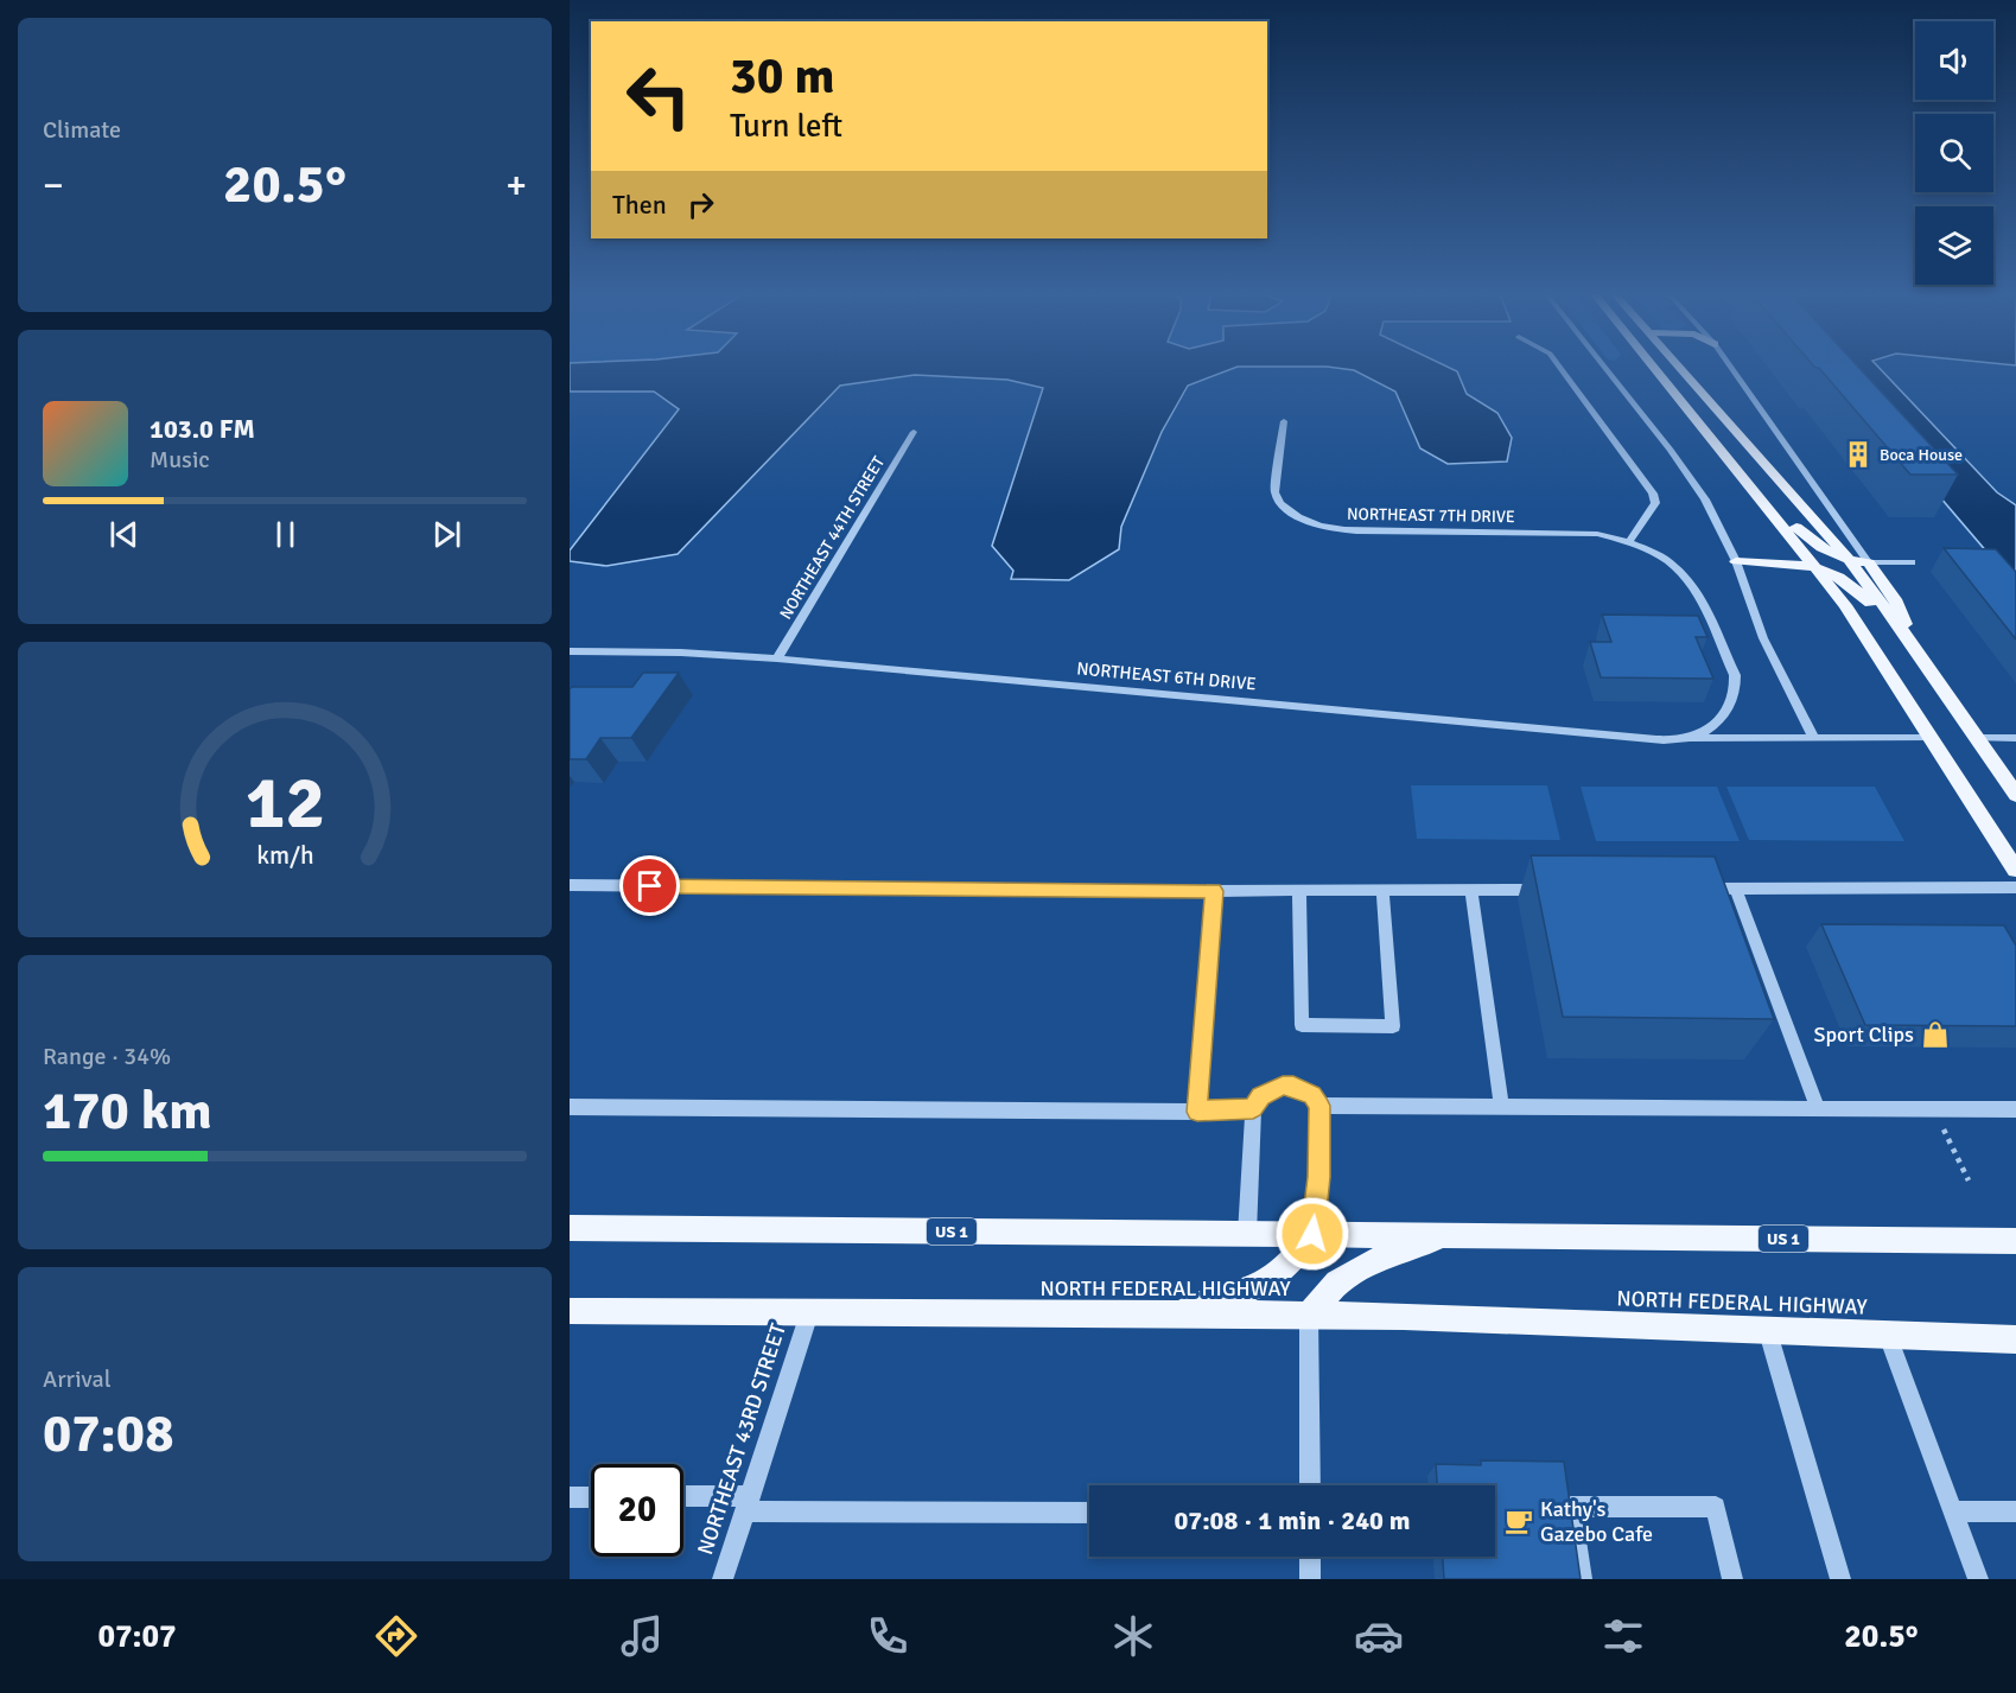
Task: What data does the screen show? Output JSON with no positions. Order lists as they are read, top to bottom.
{
  "streets": {
    "main road": ["US 1", "NORTH FEDERAL HIGHWAY"],
    "street": [
      "NORTHEAST 7TH DRIVE",
      "NORTHEAST 44TH STREET",
      "NORTHEAST 6TH DRIVE",
      "NORTHEAST 43RD STREET"
    ]
  },
  "crossings": [
    ["NORTHEAST 7TH DRIVE", "NORTHEAST 6TH DRIVE"],
    ["NORTHEAST 44TH STREET", "NORTHEAST 6TH DRIVE"],
    ["NORTH FEDERAL HIGHWAY", "NORTHEAST 43RD STREET"]
  ],
  "places": {
    "building": ["Boca House"],
    "shop": ["Sport Clips"],
    "cafe": ["Kathy's Gazebo Cafe"]
  },
  "page": {
    "tile": [
      "Climate",
      ["Range · 34%", "170 km"],
      ["Arrival", "07:08"]
    ],
    "turn": ["30 m", "Turn left"],
    "heat": ["−", "20.5°", "+"],
    "then": "Then",
    "song": ["103.0 FM", "Music"],
    "limit": "20",
    "trip": "07:08 · 1 min · 240 m",
    "tabs": ["07:07", "20.5°"],
    "gauge": ["12", "km/h"]
  }
}
